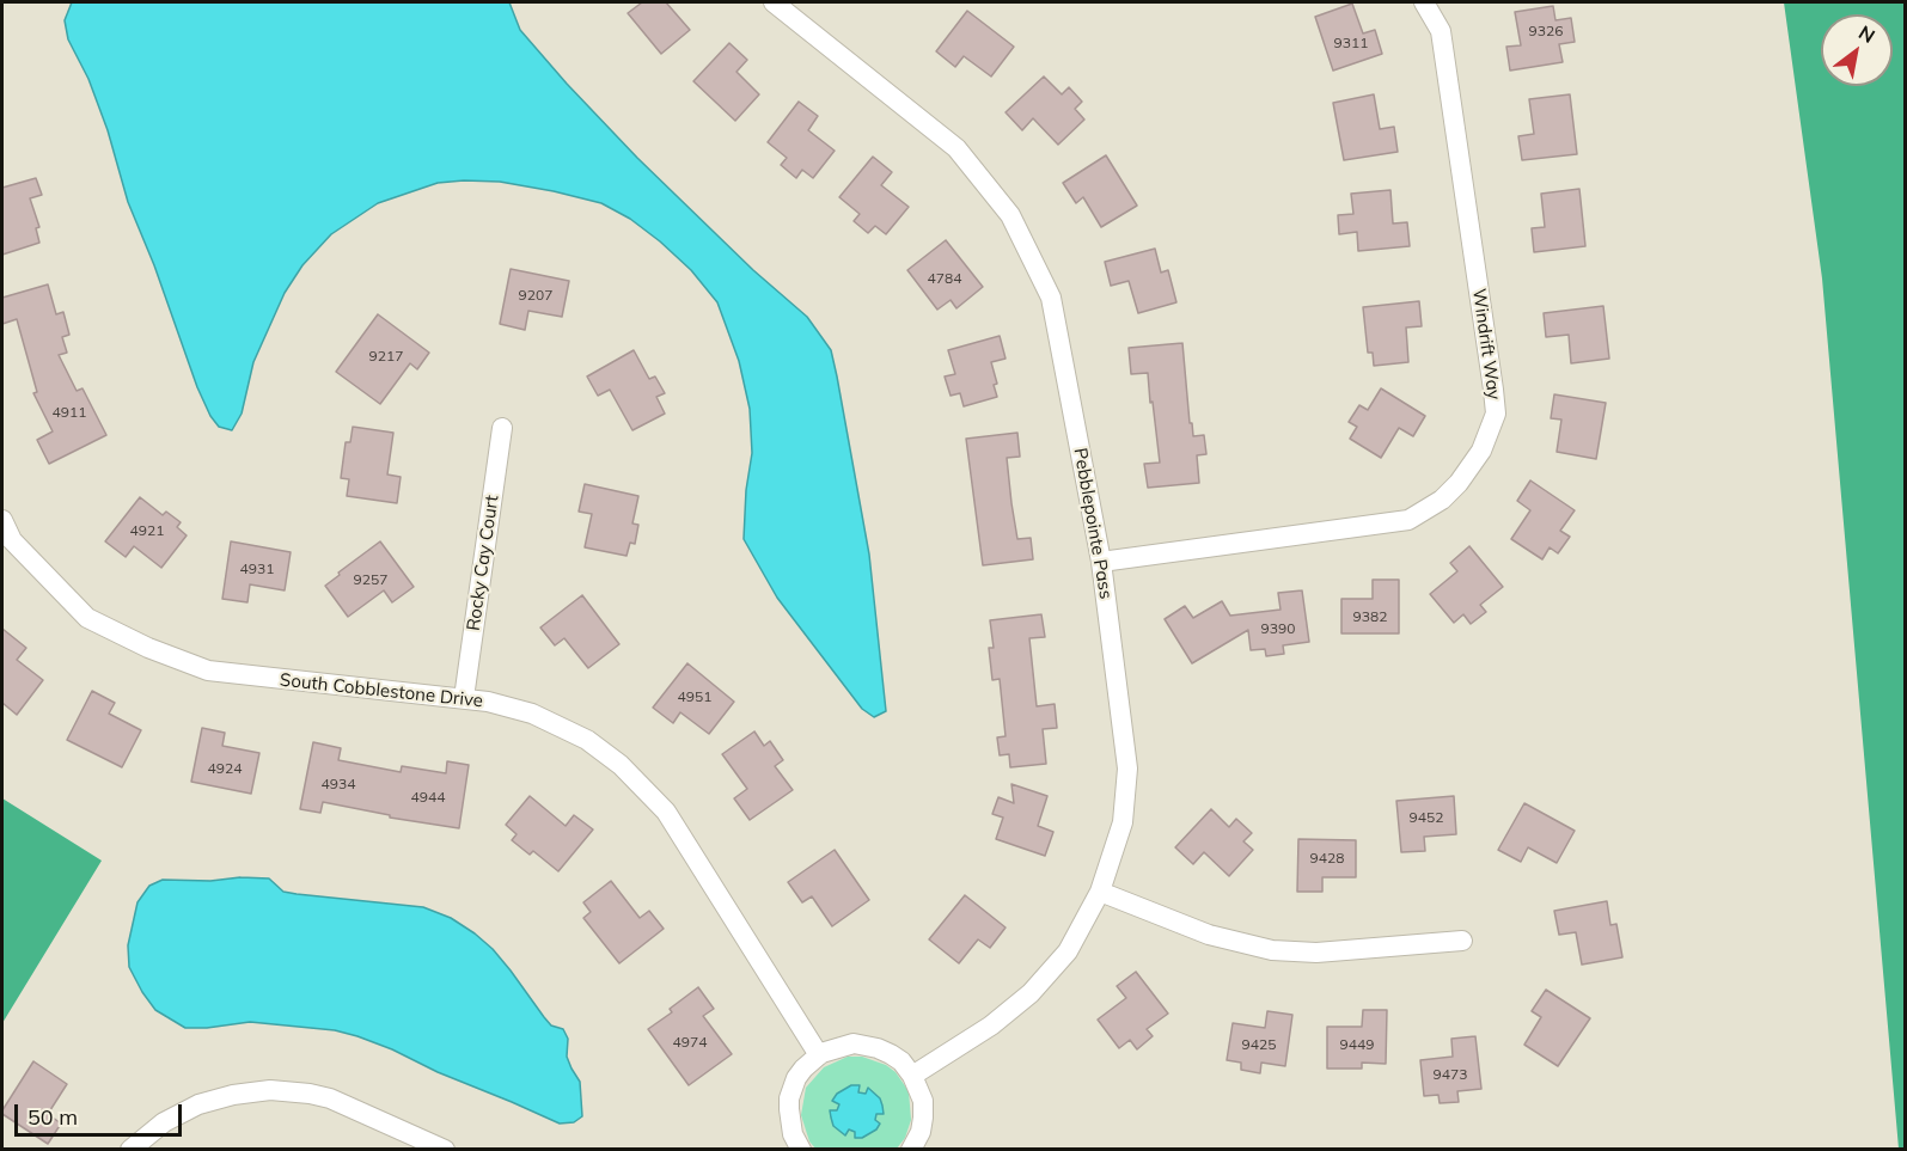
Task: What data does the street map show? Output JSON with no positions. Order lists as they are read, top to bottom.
{
  "streets": {
    "street": [
      "Windrift Way",
      "Pebblepointe Pass",
      "Rocky Cay Court",
      "South Cobblestone Drive"
    ]
  },
  "crossings": [
    ["Windrift Way", "Pebblepointe Pass"],
    ["Rocky Cay Court", "South Cobblestone Drive"]
  ],
  "house_numbers": [
    "9326",
    "9311",
    "4784",
    "9207",
    "9217",
    "4911",
    "4921",
    "4931",
    "9257",
    "9382",
    "9390",
    "4951",
    "4924",
    "4934",
    "4944",
    "9452",
    "9428",
    "4974",
    "9425",
    "9449",
    "9473"
  ],
  "scale_bar": "50 m",
  "north": "top right"
}
